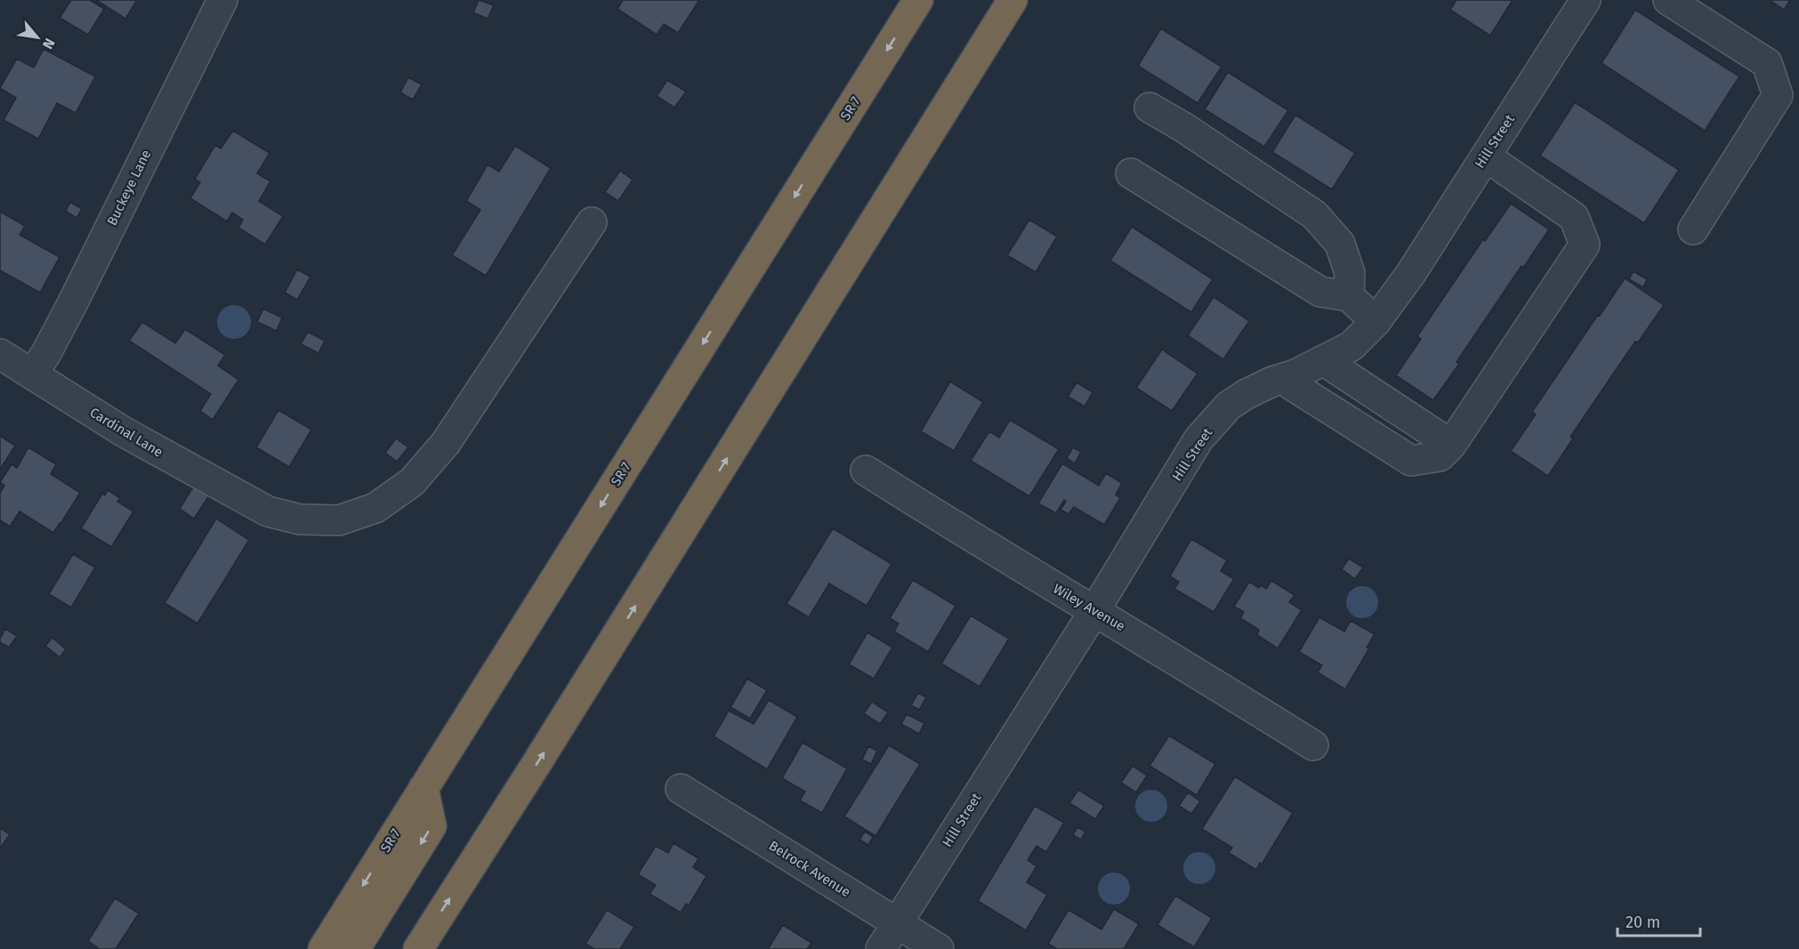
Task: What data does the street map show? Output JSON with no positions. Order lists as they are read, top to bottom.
{
  "streets": {
    "highway": ["SR 7"],
    "street": [
      "Hill Street",
      "Buckeye Lane",
      "Cardinal Lane",
      "Wiley Avenue",
      "Belrock Avenue"
    ]
  },
  "crossings": [
    ["Hill Street", "Wiley Avenue"],
    ["Hill Street", "Belrock Avenue"],
    ["Buckeye Lane", "Cardinal Lane"]
  ],
  "scale_bar": "20 m",
  "north": "bottom right"
}
